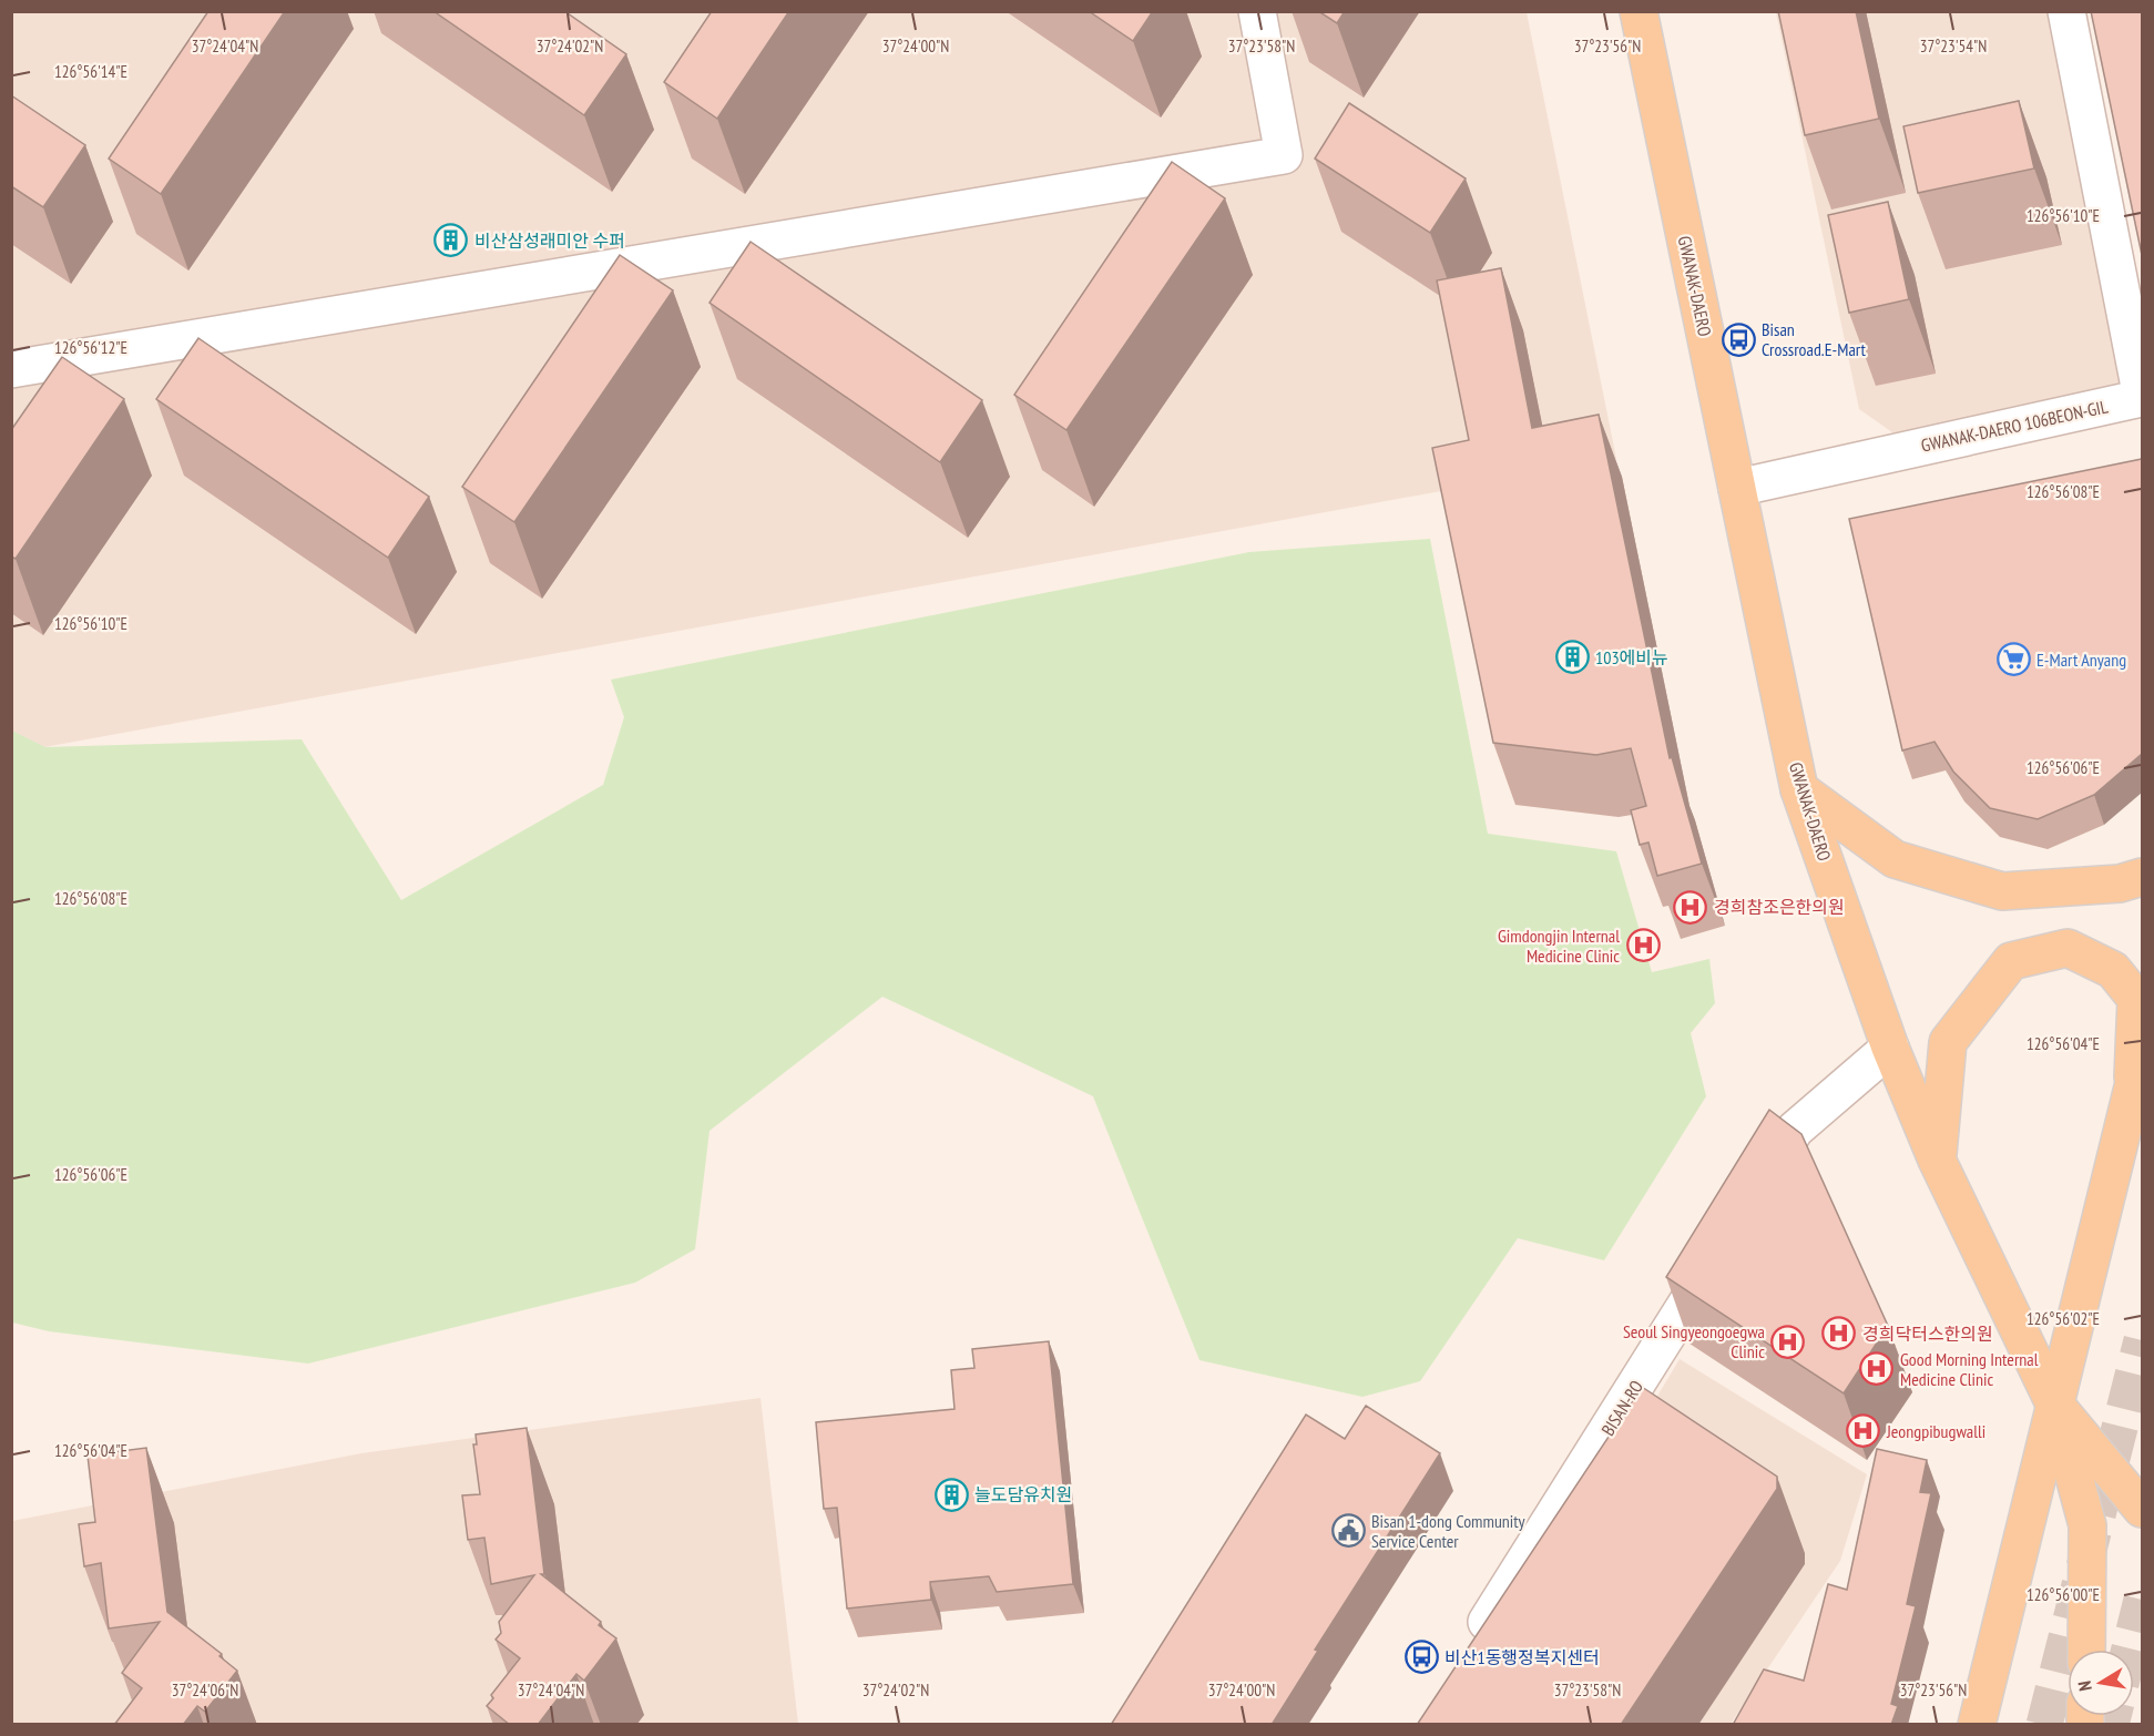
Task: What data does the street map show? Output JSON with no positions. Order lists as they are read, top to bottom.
{
  "streets": {
    "main road": ["GWANAK-DAERO"],
    "street": ["GWANAK-DAERO 106BEON-GIL", "BISAN-RO"]
  },
  "crossings": [
    ["GWANAK-DAERO", "GWANAK-DAERO 106BEON-GIL"]
  ],
  "places": {
    "building": ["비산삼성래미안 수퍼", "103에비뉴", "늘도담유치원"],
    "bus stop": ["Bisan Crossroad.E-Mart", "비산1동행정복지센터"],
    "supermarket": ["E-Mart Anyang"],
    "hospital": [
      "경희참조은한의원",
      "Gimdongjin Internal Medicine Clinic",
      "경희닥터스한의원",
      "Seoul Singyeongoegwa Clinic",
      "Good Morning Internal Medicine Clinic",
      "Jeongpibugwalli"
    ],
    "public building": ["Bisan 1-dong Community Service Center"]
  },
  "north": "left",
  "coordinates": [
    "37°24'04\"N",
    "37°24'02\"N",
    "37°24'00\"N",
    "37°23'58\"N",
    "37°23'56\"N",
    "37°23'54\"N",
    "126°56'14\"E",
    "126°56'10\"E",
    "126°56'12\"E",
    "126°56'08\"E",
    "126°56'06\"E",
    "126°56'04\"E",
    "126°56'02\"E",
    "126°56'00\"E",
    "37°24'06\"N"
  ]
}
